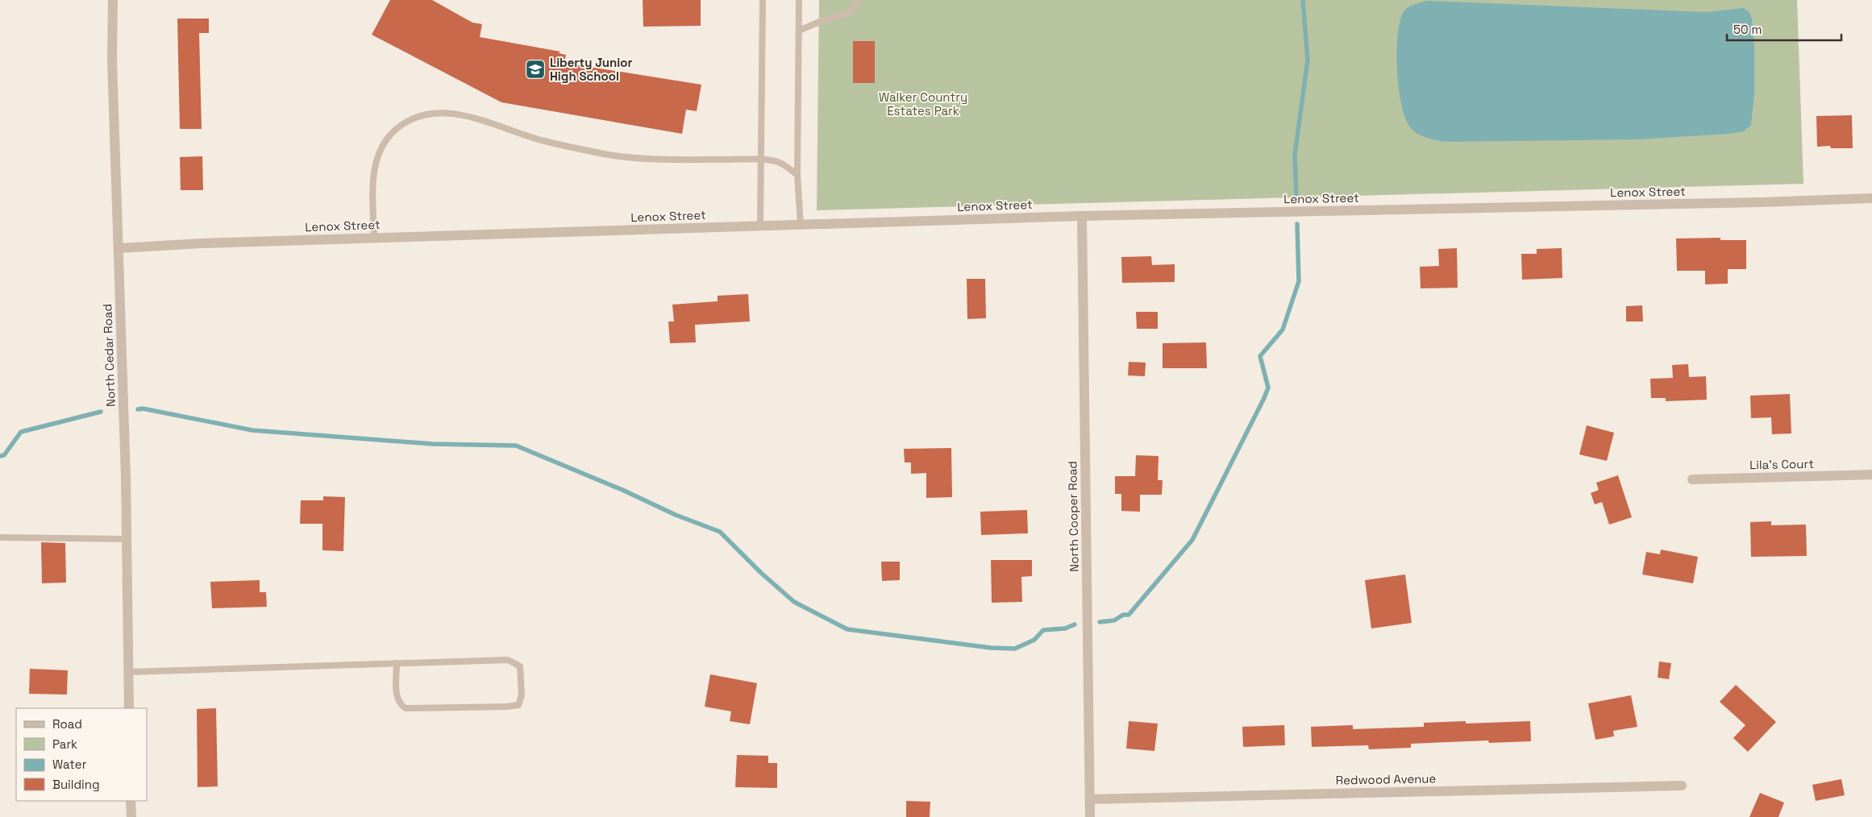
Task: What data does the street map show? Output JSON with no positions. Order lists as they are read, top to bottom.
{
  "streets": {
    "street": [
      "Lenox Street",
      "North Cedar Road",
      "Lila's Court",
      "North Cooper Road",
      "Redwood Avenue"
    ]
  },
  "crossings": [
    ["Lenox Street", "North Cedar Road"],
    ["Lenox Street", "North Cooper Road"],
    ["North Cooper Road", "Redwood Avenue"]
  ],
  "parks": ["Walker Country Estates Park"],
  "places": {
    "school or university": ["Liberty Junior High School"]
  },
  "legend": [
    "Road",
    "Park",
    "Water",
    "Building"
  ],
  "scale_bar": "50 m"
}
